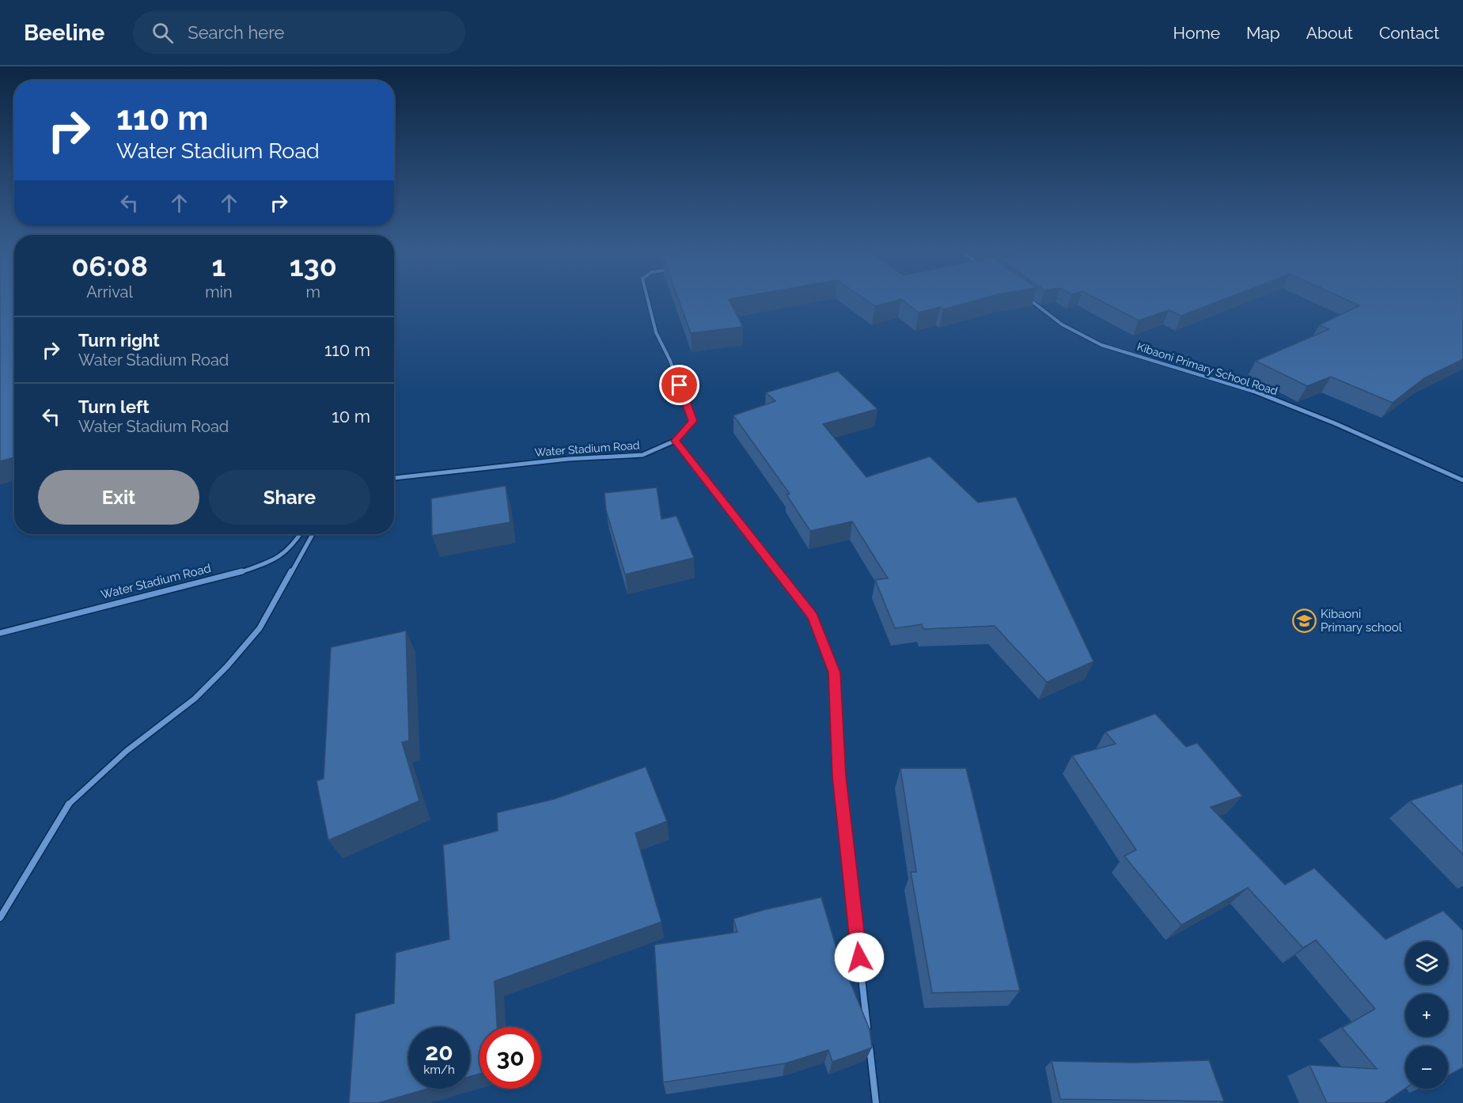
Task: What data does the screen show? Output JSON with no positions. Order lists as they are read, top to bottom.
{
  "streets": {
    "street": ["Kibaoni Primary School Road", "Water Stadium Road"]
  },
  "places": {
    "school or university": ["Kibaoni Primary school"]
  },
  "page": {
    "header": "Beeline",
    "search": "Search here",
    "nav": [
      "Home",
      "Map",
      "About",
      "Contact"
    ],
    "turn": ["110 m", "Water Stadium Road"],
    "eta": [
      "06:08",
      "Arrival",
      "1",
      "min",
      "130",
      "m"
    ],
    "list": [
      {
        "name": "Turn right",
        "note": "Water Stadium Road",
        "value": "110 m"
      },
      {
        "name": "Turn left",
        "note": "Water Stadium Road",
        "value": "10 m"
      }
    ],
    "buttons": ["Exit", "Share"],
    "map_buttons": ["+", "−"],
    "speed": "20 km/h",
    "limit": "30"
  }
}
